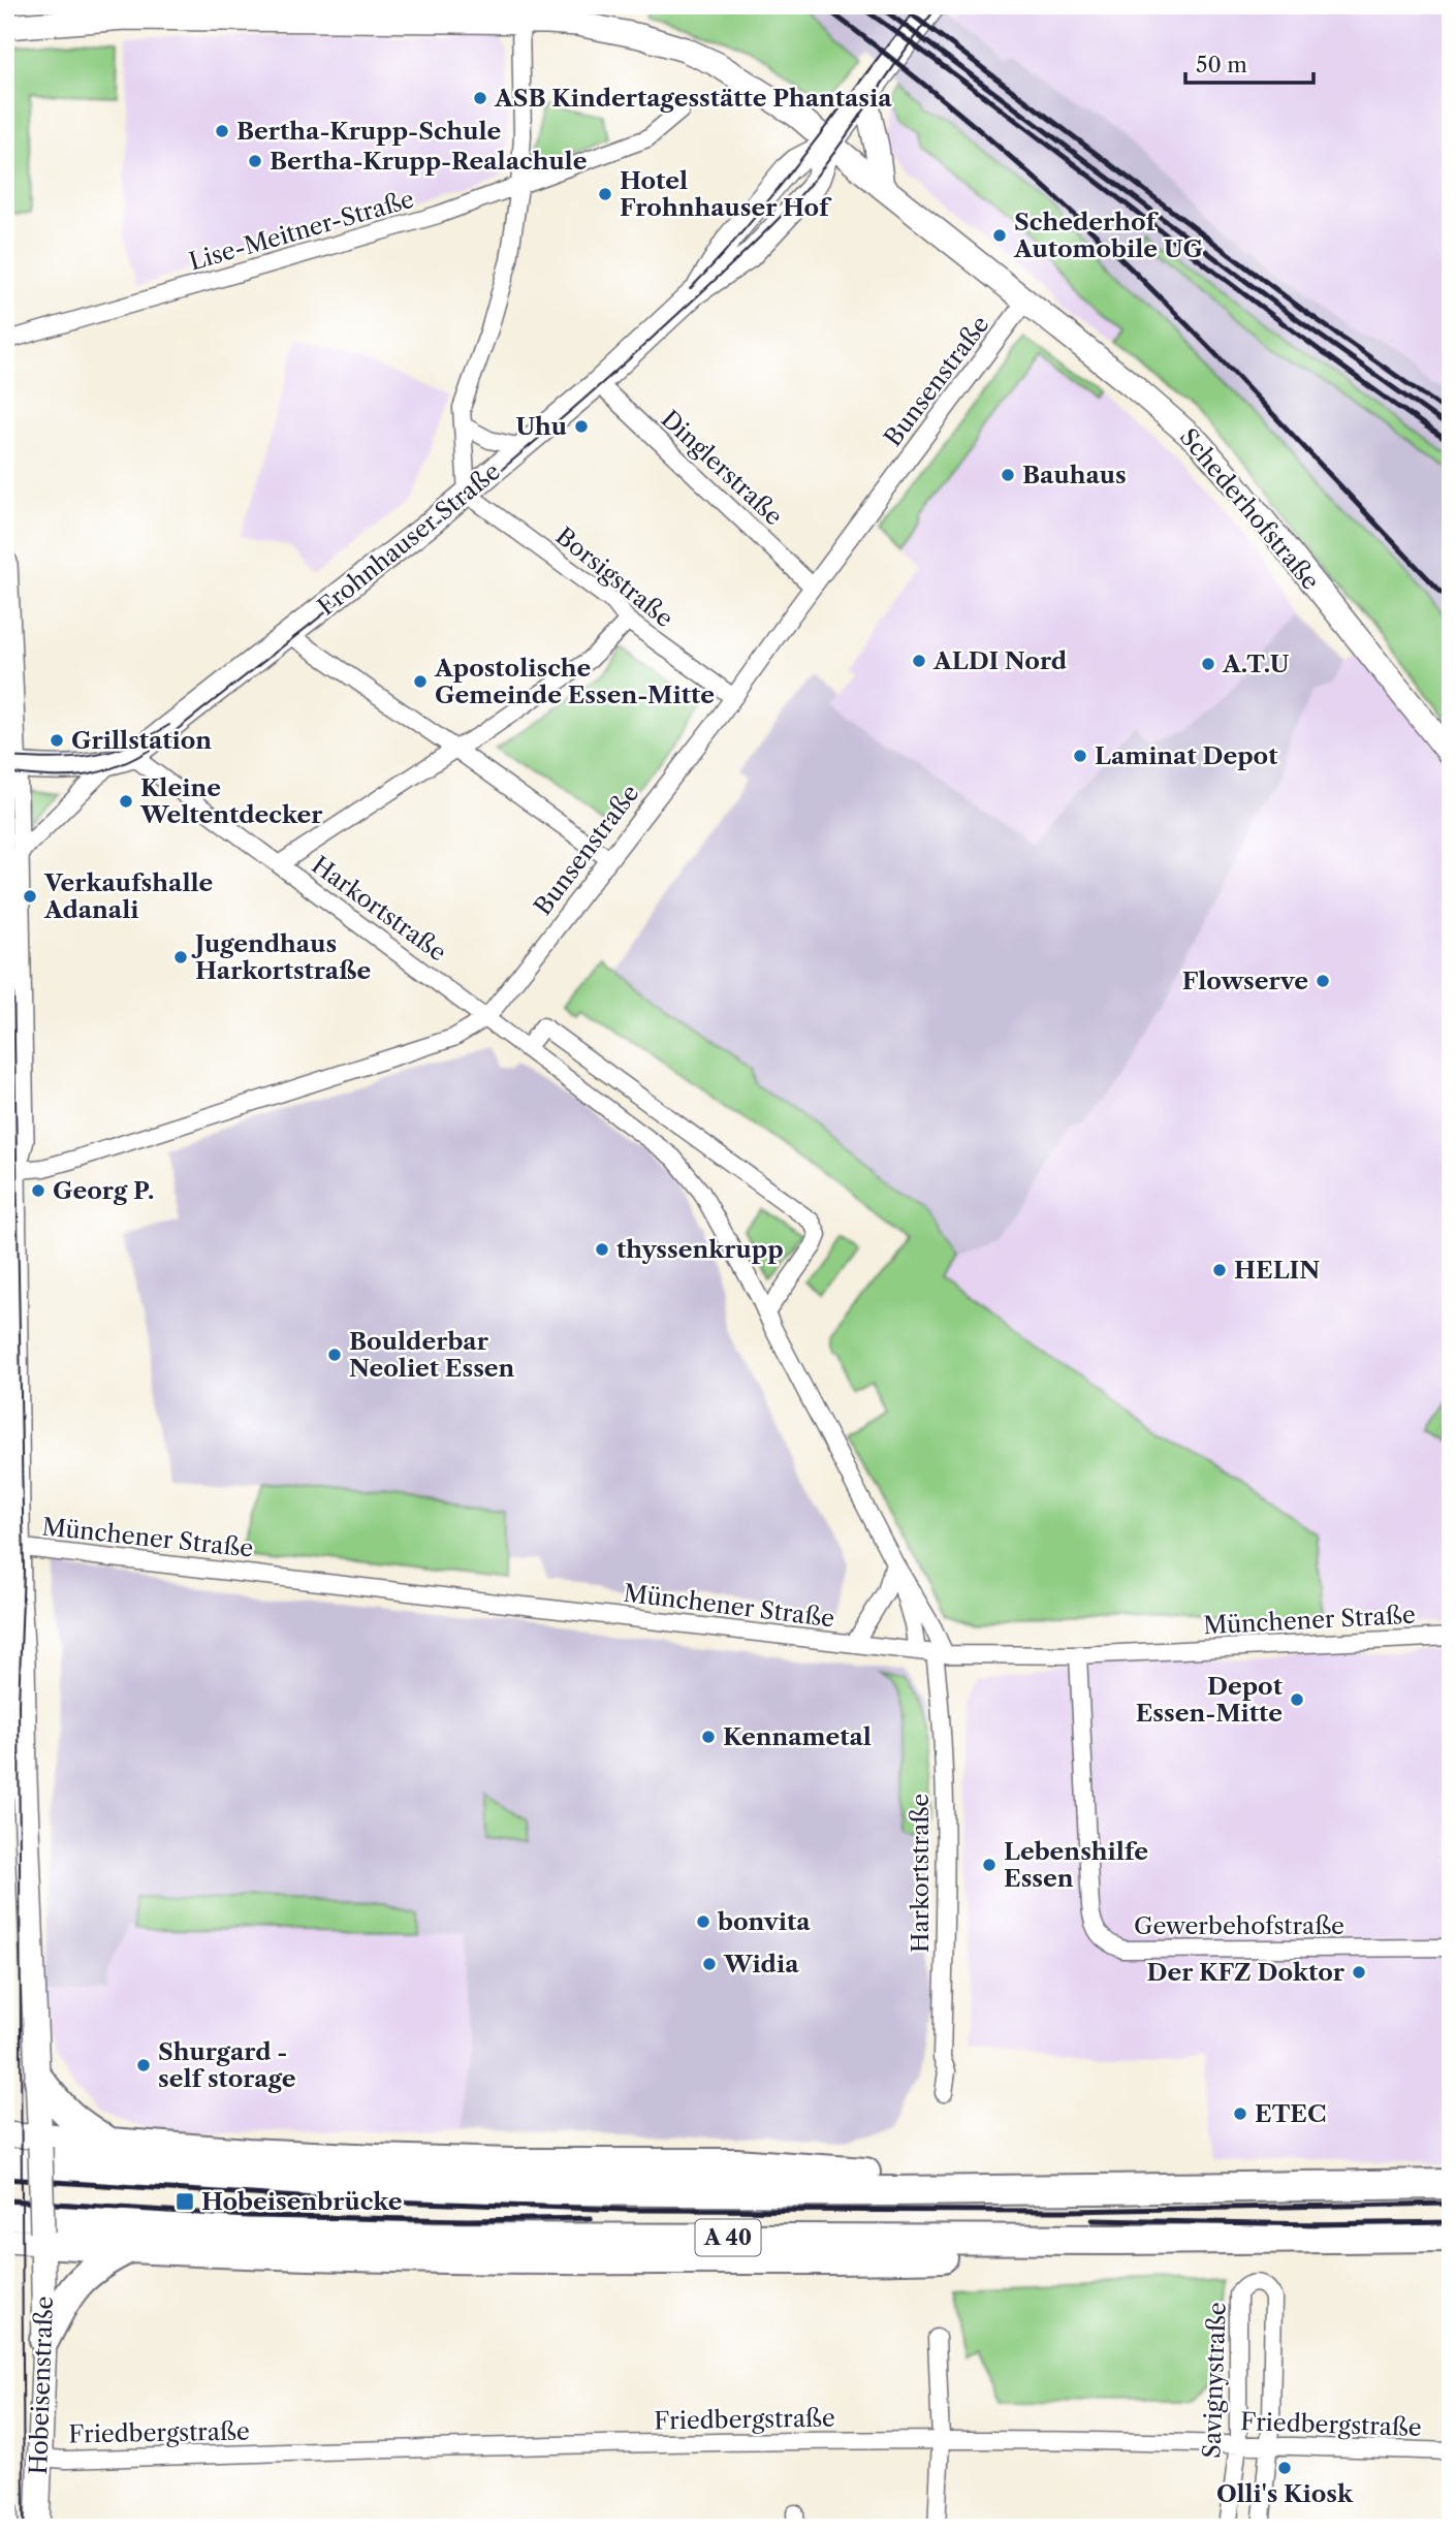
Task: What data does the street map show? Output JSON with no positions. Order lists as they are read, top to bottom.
{
  "streets": {
    "highway": ["A 40"],
    "main road": ["Schederhofstraße", "Frohnhauser Straße", "Hobeisenstraße"],
    "street": [
      "Lise-Meitner-Straße",
      "Bunsenstraße",
      "Dinglerstraße",
      "Borsigstraße",
      "Harkortstraße",
      "Münchener Straße",
      "Gewerbehofstraße",
      "Savignystraße",
      "Friedbergstraße"
    ]
  },
  "crossings": [
    ["Bunsenstraße", "Dinglerstraße"],
    ["Bunsenstraße", "Schederhofstraße"],
    ["Bunsenstraße", "Borsigstraße"],
    ["Bunsenstraße", "Harkortstraße"],
    ["Dinglerstraße", "Frohnhauser Straße"],
    ["Schederhofstraße", "Frohnhauser Straße"],
    ["Frohnhauser Straße", "Borsigstraße"],
    ["Frohnhauser Straße", "Harkortstraße"],
    ["Harkortstraße", "Münchener Straße"],
    ["Münchener Straße", "Gewerbehofstraße"],
    ["Savignystraße", "Friedbergstraße"],
    ["Hobeisenstraße", "Friedbergstraße"]
  ],
  "places": {
    "other": [
      "ASB Kindertagesstätte Phantasia",
      "Bertha-Krupp-Schule",
      "Bertha-Krupp-Realachule",
      "Hotel Frohnhauser Hof",
      "Schederhof Automobile UG",
      "Uhu",
      "Bauhaus",
      "ALDI Nord",
      "A.T.U",
      "Apostolische Gemeinde Essen-Mitte",
      "Grillstation",
      "Laminat Depot",
      "Kleine Weltentdecker",
      "Verkaufshalle Adanali",
      "Jugendhaus Harkortstraße",
      "Flowserve",
      "Georg P.",
      "thyssenkrupp",
      "HELIN",
      "Boulderbar Neoliet Essen",
      "Depot Essen-Mitte",
      "Kennametal",
      "Lebenshilfe Essen",
      "bonvita",
      "Widia",
      "Der KFZ Doktor",
      "Shurgard - self storage",
      "ETEC",
      "Olli's Kiosk"
    ],
    "transit": ["Hobeisenbrücke"]
  },
  "scale_bar": "50 m"
}
